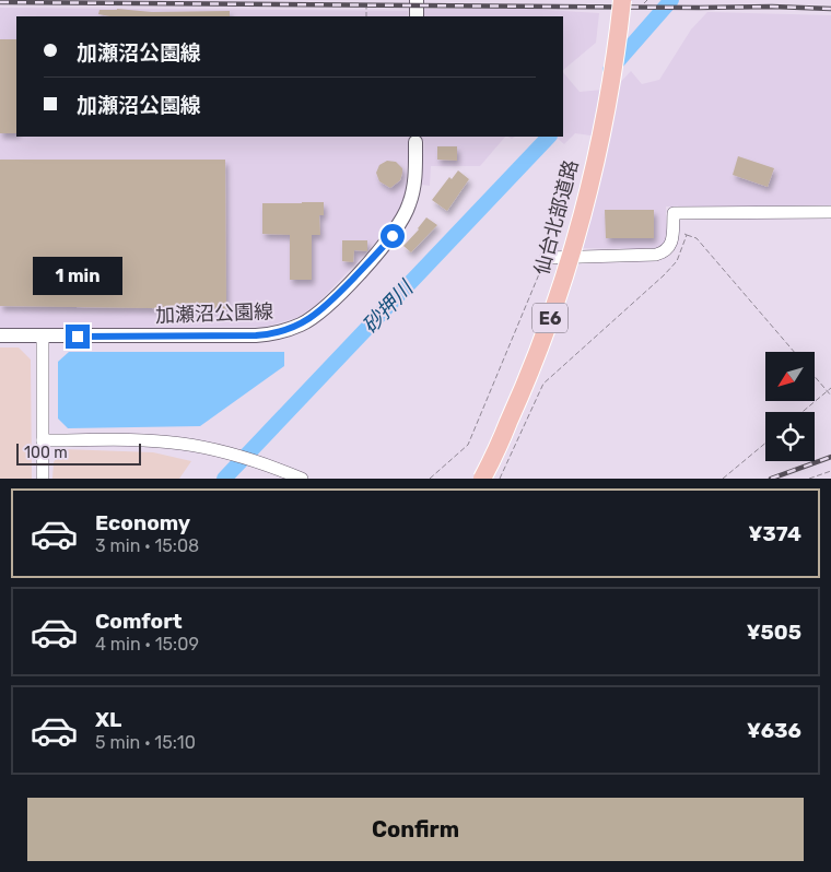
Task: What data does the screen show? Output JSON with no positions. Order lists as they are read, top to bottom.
{
  "streets": {
    "highway": ["仙台北部道路", "E6"],
    "main road": ["加瀬沼公園線"]
  },
  "water": ["砂押川"],
  "scale_bar": "100 m",
  "north": "bottom left",
  "page": {
    "banner": ["加瀬沼公園線", "加瀬沼公園線"],
    "bubble": "1 min",
    "scale": "100 m",
    "list": [
      {
        "name": "Economy",
        "note": "3 min · 15:08",
        "value": "¥374"
      },
      {
        "name": "Comfort",
        "note": "4 min · 15:09",
        "value": "¥505"
      },
      {
        "name": "XL",
        "note": "5 min · 15:10",
        "value": "¥636"
      }
    ],
    "buttons": "Confirm"
  }
}
